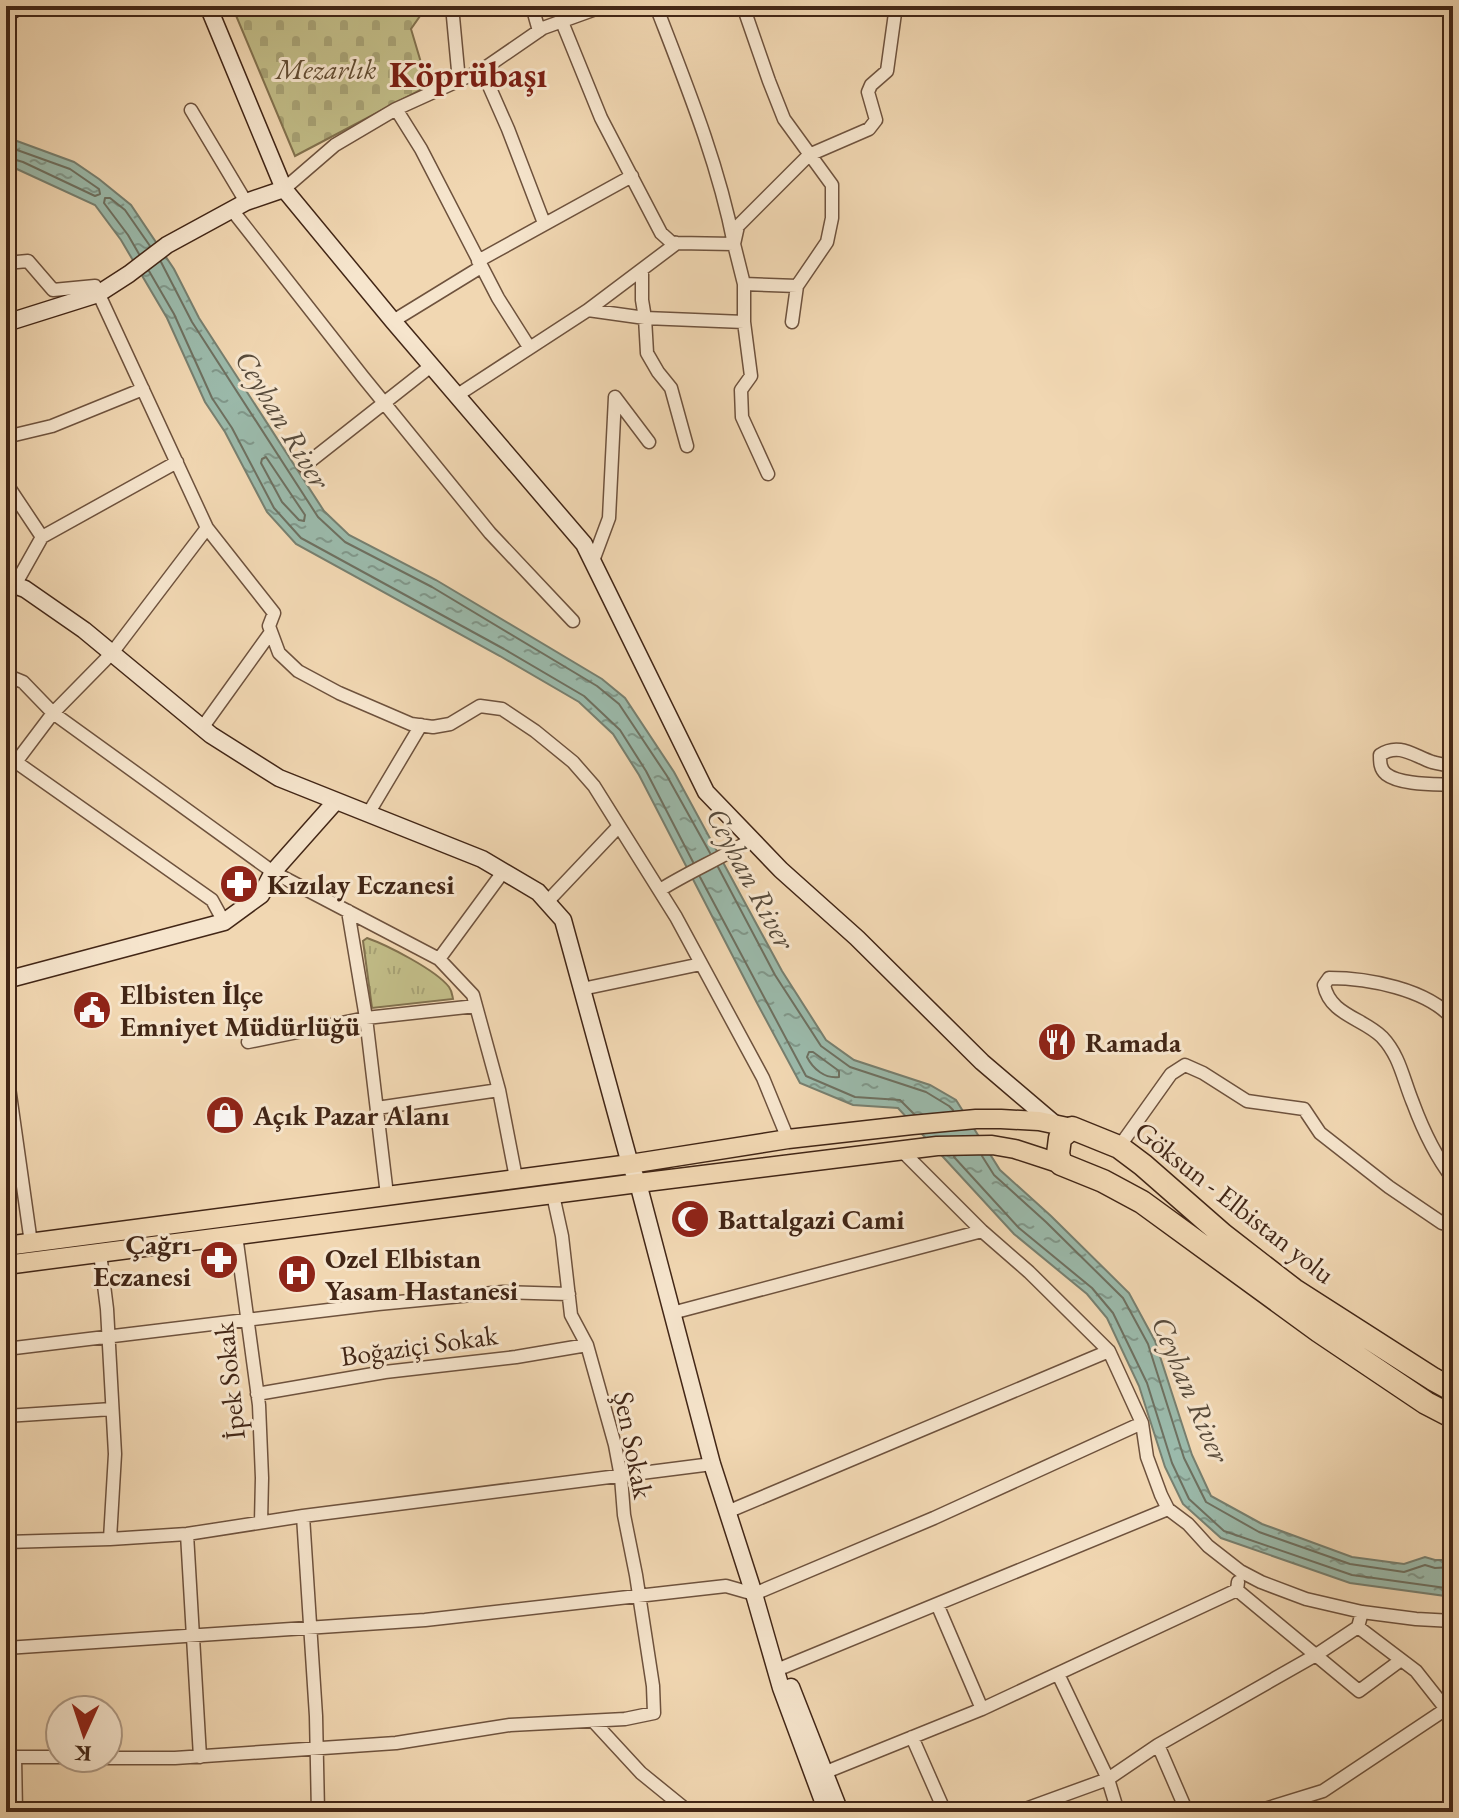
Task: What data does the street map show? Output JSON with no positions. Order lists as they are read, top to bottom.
{
  "streets": {
    "highway": ["Göksun - Elbistan yolu"],
    "street": ["Boğaziçi Sokak", "İpek Sokak", "Şen Sokak"]
  },
  "crossings": [
    ["Göksun - Elbistan yolu", "İpek Sokak"],
    ["Göksun - Elbistan yolu", "Şen Sokak"],
    ["Boğaziçi Sokak", "İpek Sokak"],
    ["Boğaziçi Sokak", "Şen Sokak"]
  ],
  "districts": ["Köprübaşı"],
  "water": ["Ceyhan River"],
  "parks": ["Mezarlık"],
  "places": {
    "pharmacy": ["Kızılay Eczanesi", "Çağrı Eczanesi"],
    "public building": ["Elbisten İlçe Emniyet Müdürlüğü"],
    "restaurant": ["Ramada"],
    "shop": ["Açık Pazar Alanı"],
    "mosque": ["Battalgazi Cami"],
    "hospital": ["Ozel Elbistan Yasam Hastanesi"]
  },
  "north": "bottom"
}
